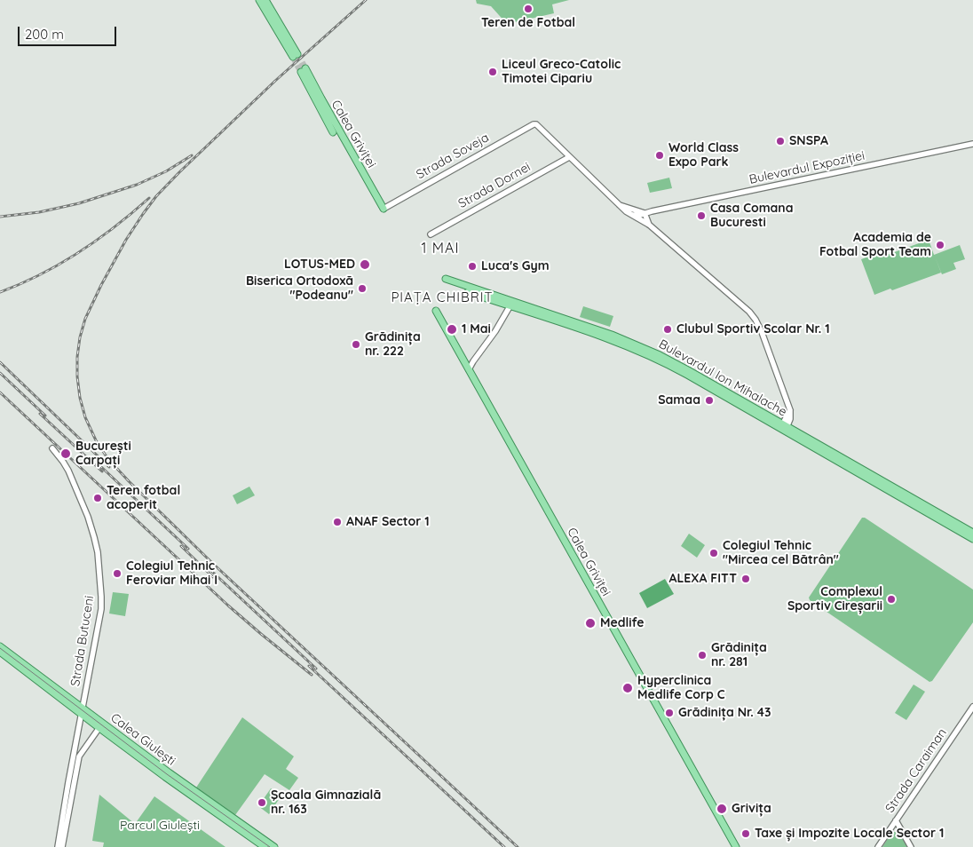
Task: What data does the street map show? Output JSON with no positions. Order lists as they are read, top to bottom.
{
  "streets": {
    "main road": ["Calea Griviței", "Bulevardul Ion Mihalache", "Calea Giulești"],
    "street": [
      "Strada Soveja",
      "Bulevardul Expoziției",
      "Strada Dornei",
      "Strada Butuceni",
      "Strada Caraiman"
    ]
  },
  "crossings": [
    ["Calea Griviței", "Strada Soveja"],
    ["Strada Soveja", "Strada Dornei"],
    ["Strada Butuceni", "Calea Giulești"]
  ],
  "districts": ["1 MAI", "PIAȚA CHIBRIT"],
  "parks": ["Parcul Giulești"],
  "places": [
    "Teren de Fotbal",
    "Liceul Greco-Catolic Timotei Cipariu",
    "SNSPA",
    "World Class Expo Park",
    "Casa Comana Bucuresti",
    "Academia de Fotbal Sport Team",
    "LOTUS-MED",
    "Luca's Gym",
    "Biserica Ortodoxă \"Podeanu\"",
    "1 Mai",
    "Clubul Sportiv Scolar Nr. 1",
    "Grădinița nr. 222",
    "Samaa",
    "București Carpați",
    "Teren fotbal acoperit",
    "ANAF Sector 1",
    "Colegiul Tehnic \"Mircea cel Bătrân\"",
    "Colegiul Tehnic Feroviar Mihai I",
    "ALEXA FITT",
    "Complexul Sportiv Cireșarii",
    "Medlife",
    "Grădinița nr. 281",
    "Hyperclinica Medlife Corp C",
    "Grădinița Nr. 43",
    "Şcoala Gimnazială nr. 163",
    "Grivița",
    "Taxe și Impozite Locale Sector 1"
  ],
  "scale_bar": "200 m"
}
